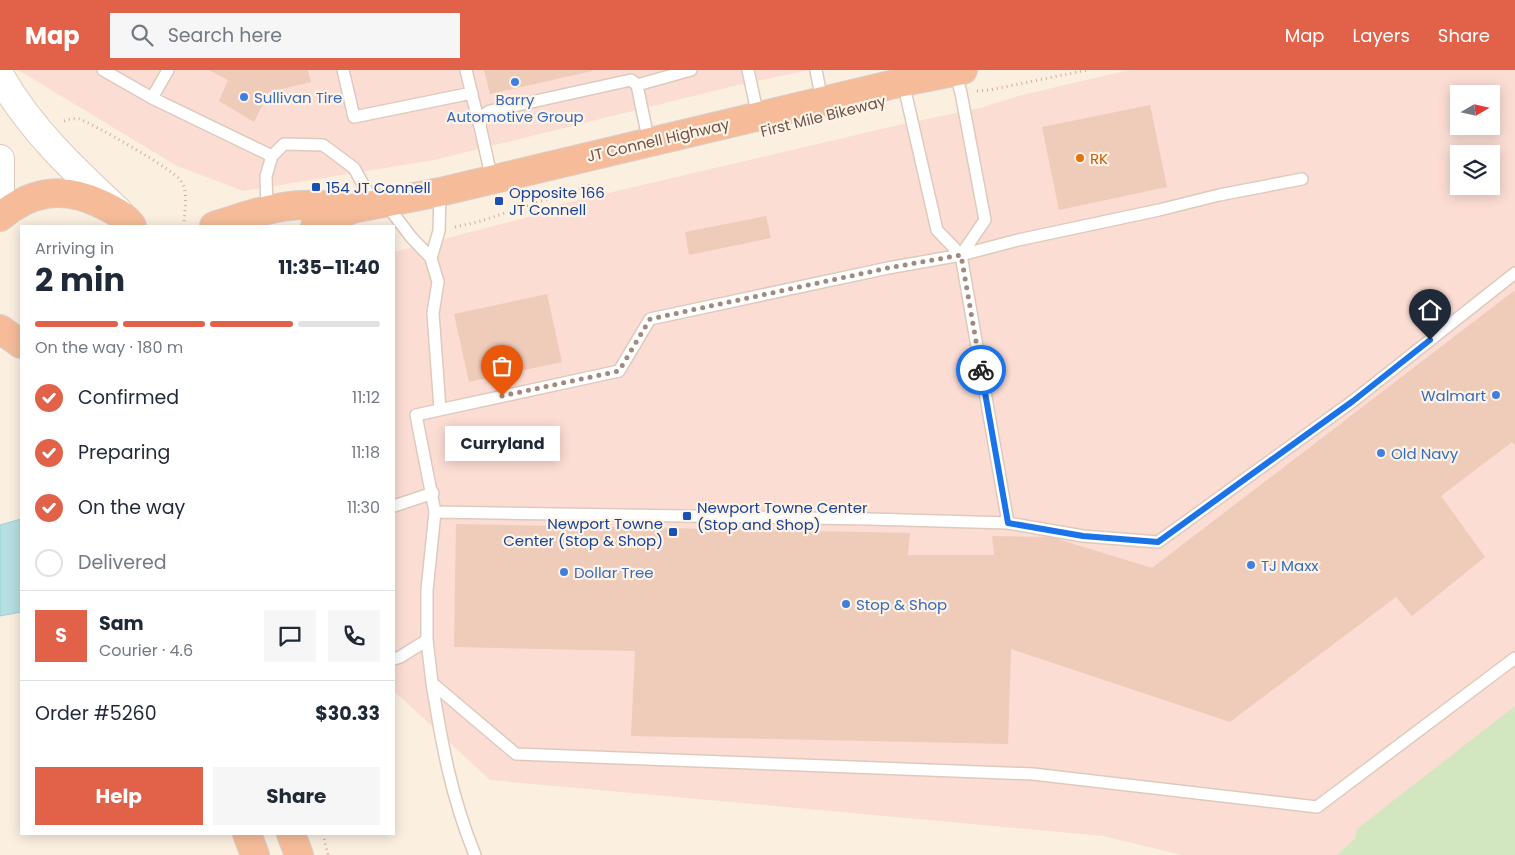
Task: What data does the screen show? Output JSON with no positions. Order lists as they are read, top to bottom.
{
  "streets": {
    "highway": ["JT Connell Highway"]
  },
  "places": {
    "other": [
      "Barry Automotive Group",
      "Sullivan Tire",
      "RK",
      "Walmart",
      "Curryland",
      "Old Navy",
      "TJ Maxx",
      "Dollar Tree",
      "Stop & Shop"
    ],
    "transit": [
      "154 JT Connell",
      "Opposite 166 JT Connell",
      "Newport Towne Center (Stop and Shop)",
      "Newport Towne Center (Stop & Shop)"
    ]
  },
  "north": "right",
  "page": {
    "header": "Map",
    "search": "Search here",
    "nav": ["Map", "Layers", "Share"],
    "heading": ["2 min", "Arriving in", "11:35–11:40"],
    "panel": [
      "Sam",
      "Courier · 4.6",
      "Order #5260",
      "$30.33"
    ],
    "bar": "On the way · 180 m",
    "list": [
      ["Confirmed", "11:12"],
      ["Preparing", "11:18"],
      ["On the way", "11:30"],
      "Delivered"
    ],
    "bubble": "Curryland",
    "round": "S",
    "buttons": ["Help", "Share"]
  }
}
